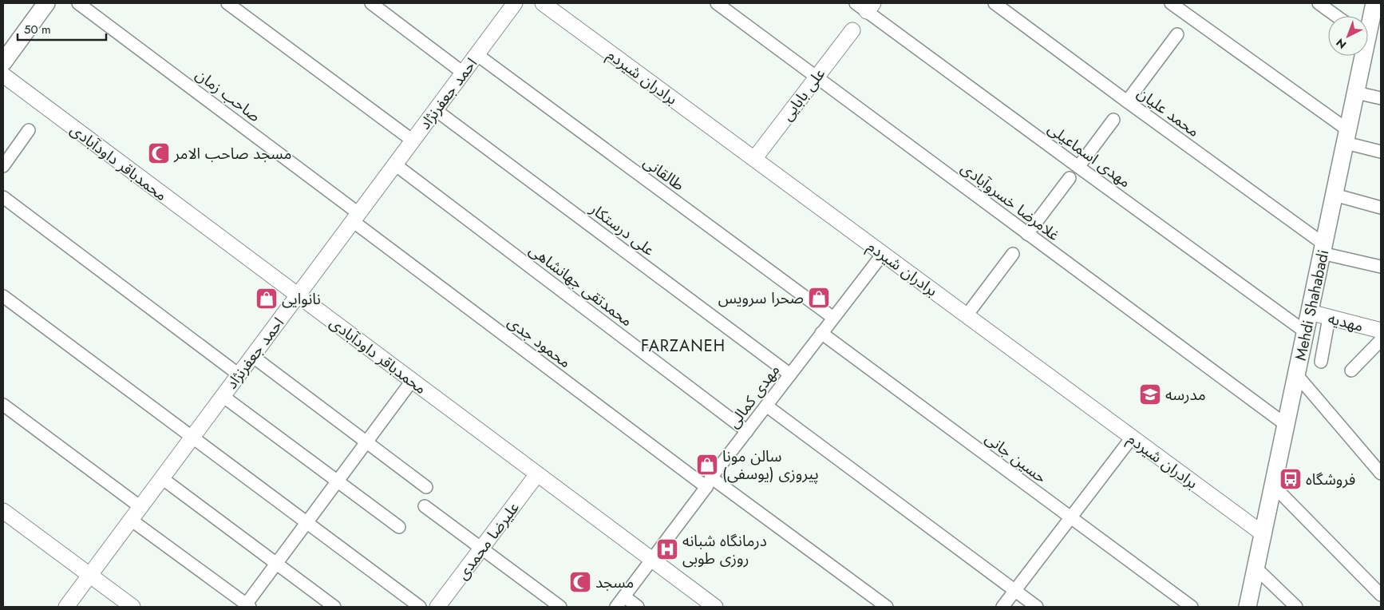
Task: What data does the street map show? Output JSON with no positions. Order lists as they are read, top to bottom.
{
  "streets": {
    "main road": ["Mehdi Shahabadi"],
    "street": [
      "برادران شیردم",
      "احمد جعفرنژاد",
      "علی بابایی",
      "صاحب زمان",
      "محمد علیان",
      "مهدی اسماعیلی",
      "محمدباقر داودآبادی",
      "طالقانی",
      "غلامرضا خسروآبادی",
      "علی درستکار",
      "محمدتقی جهانشاهی",
      "مهدیه",
      "محمود جدی",
      "مهدی کمالی",
      "حسین جانی",
      "علیرضا محمدی"
    ]
  },
  "crossings": [
    ["برادران شیردم", "علی بابایی"],
    ["برادران شیردم", "Mehdi Shahabadi"],
    ["برادران شیردم", "مهدی کمالی"],
    ["احمد جعفرنژاد", "صاحب زمان"],
    ["احمد جعفرنژاد", "محمدباقر داودآبادی"],
    ["احمد جعفرنژاد", "طالقانی"],
    ["احمد جعفرنژاد", "علی درستکار"],
    ["احمد جعفرنژاد", "محمدتقی جهانشاهی"],
    ["احمد جعفرنژاد", "محمود جدی"],
    ["علی بابایی", "غلامرضا خسروآبادی"],
    ["صاحب زمان", "محمود جدی"],
    ["محمد علیان", "Mehdi Shahabadi"],
    ["مهدی اسماعیلی", "Mehdi Shahabadi"],
    ["محمدباقر داودآبادی", "مهدی کمالی"],
    ["محمدباقر داودآبادی", "علیرضا محمدی"],
    ["طالقانی", "مهدی کمالی"],
    ["غلامرضا خسروآبادی", "Mehdi Shahabadi"],
    ["علی درستکار", "مهدی کمالی"],
    ["محمدتقی جهانشاهی", "مهدی کمالی"],
    ["Mehdi Shahabadi", "مهدیه"],
    ["محمود جدی", "مهدی کمالی"],
    ["مهدی کمالی", "حسین جانی"]
  ],
  "districts": ["FARZANEH"],
  "places": {
    "mosque": ["مسجد صاحب الامر", "مسجد"],
    "shop": ["صحرا سرویس", "نانوایی", "سالن مونا پیروزی (یوسفی)"],
    "school or university": ["مدرسه"],
    "bus stop": ["فروشگاه"],
    "hospital": ["درمانگاه شبانه روزی طوبی"]
  },
  "scale_bar": "50 m",
  "north": "bottom left"
}
